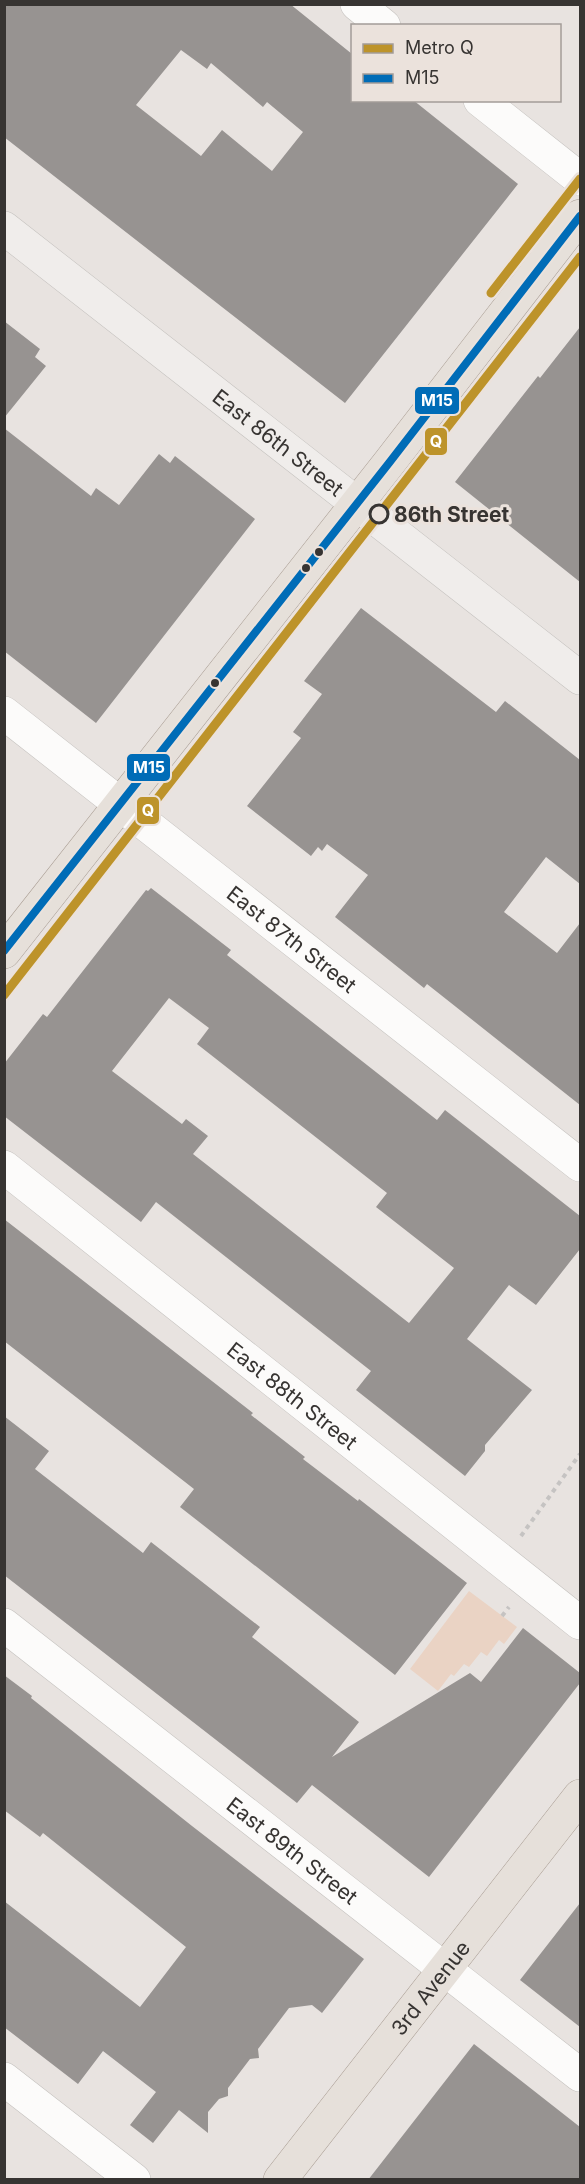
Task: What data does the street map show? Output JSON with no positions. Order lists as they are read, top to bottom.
{
  "streets": {
    "main road": ["East 86th Street", "3rd Avenue"],
    "street": ["East 87th Street", "East 88th Street", "East 89th Street"]
  },
  "crossings": [
    ["East 89th Street", "3rd Avenue"]
  ],
  "places": ["86th Street"],
  "lines": ["metro line Q", "transit line M15"],
  "legend": ["Metro Q", "M15"]
}
